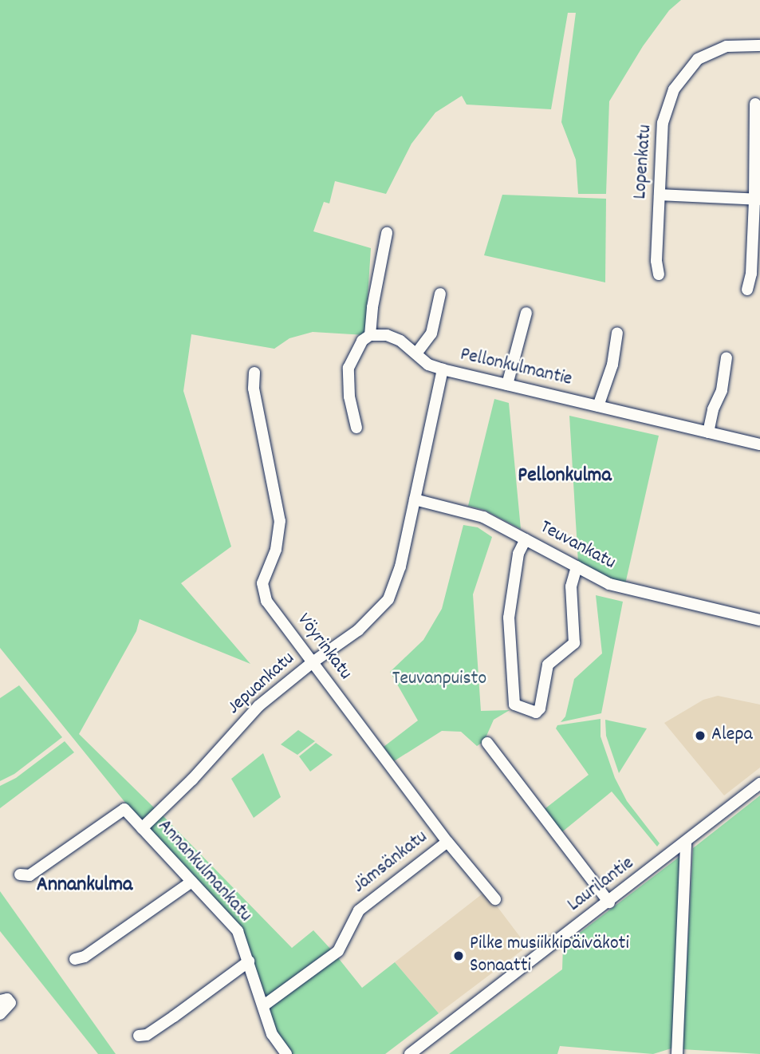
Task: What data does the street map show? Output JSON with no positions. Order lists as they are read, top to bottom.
{
  "streets": {
    "street": [
      "Lopenkatu",
      "Pellonkulmantie",
      "Teuvankatu",
      "Vöyrinkatu",
      "Jepuankatu",
      "Jämsänkatu",
      "Annankulmankatu",
      "Laurilantie"
    ]
  },
  "crossings": [
    ["Pellonkulmantie", "Jepuankatu"],
    ["Teuvankatu", "Jepuankatu"],
    ["Vöyrinkatu", "Jepuankatu"],
    ["Vöyrinkatu", "Jämsänkatu"],
    ["Jepuankatu", "Annankulmankatu"],
    ["Jämsänkatu", "Annankulmankatu"]
  ],
  "districts": ["Pellonkulma", "Annankulma"],
  "parks": ["Teuvanpuisto"],
  "places": ["Alepa", "Pilke musiikkipäiväkoti Sonaatti"]
}
